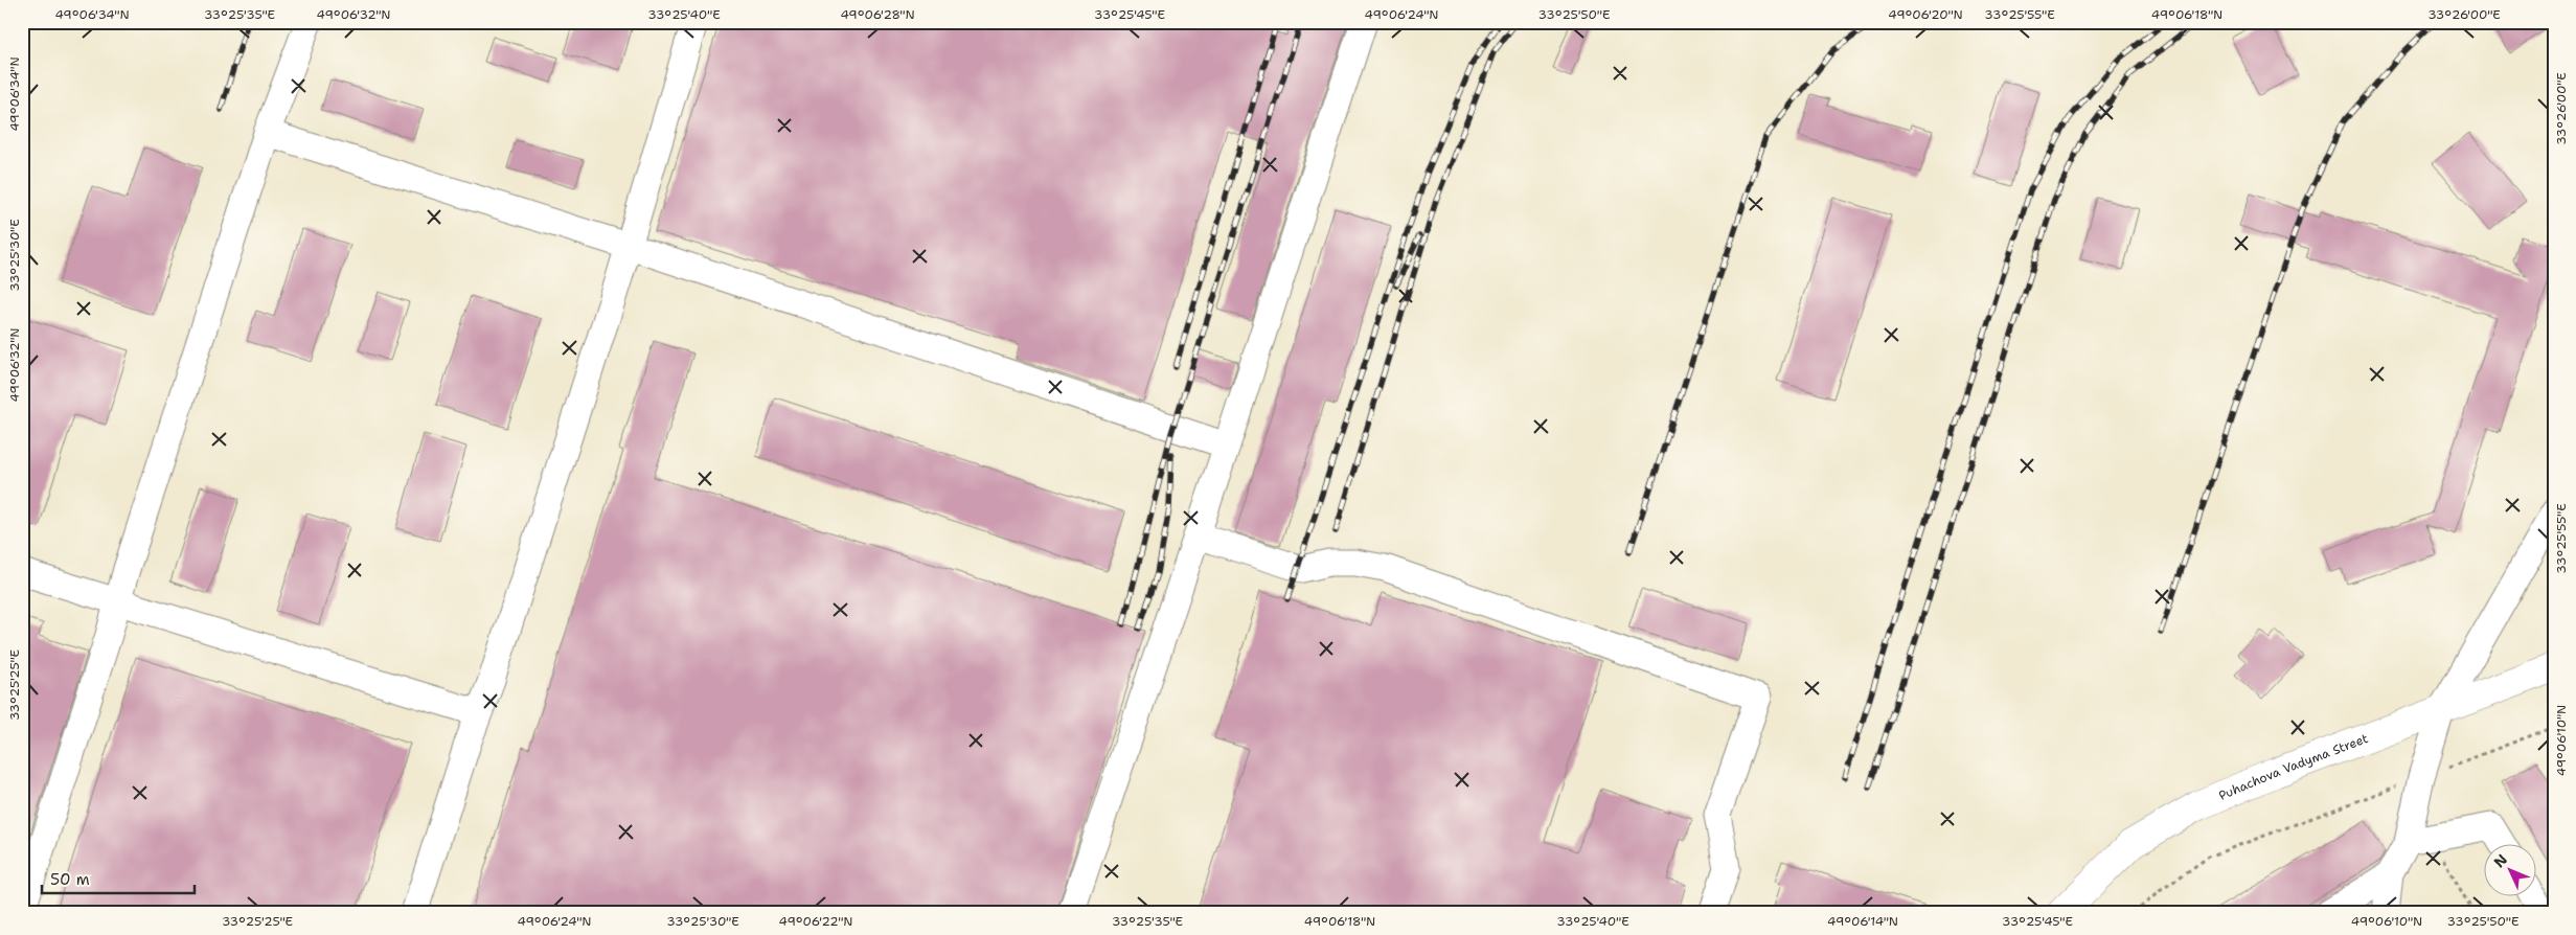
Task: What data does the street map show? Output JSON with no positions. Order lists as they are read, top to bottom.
{
  "streets": {
    "main road": ["Puhachova Vadyma Street"]
  },
  "scale_bar": "50 m",
  "north": "top left",
  "coordinates": [
    "49°06'34\"N",
    "33°25'35\"E",
    "49°06'32\"N",
    "33°25'40\"E",
    "49°06'28\"N",
    "33°25'45\"E",
    "49°06'24\"N",
    "33°25'50\"E",
    "49°06'20\"N",
    "33°25'55\"E",
    "49°06'18\"N",
    "33°26'00\"E",
    "33°25'30\"E",
    "33°25'25\"E",
    "49°06'10\"N",
    "49°06'22\"N",
    "49°06'14\"N"
  ]
}
